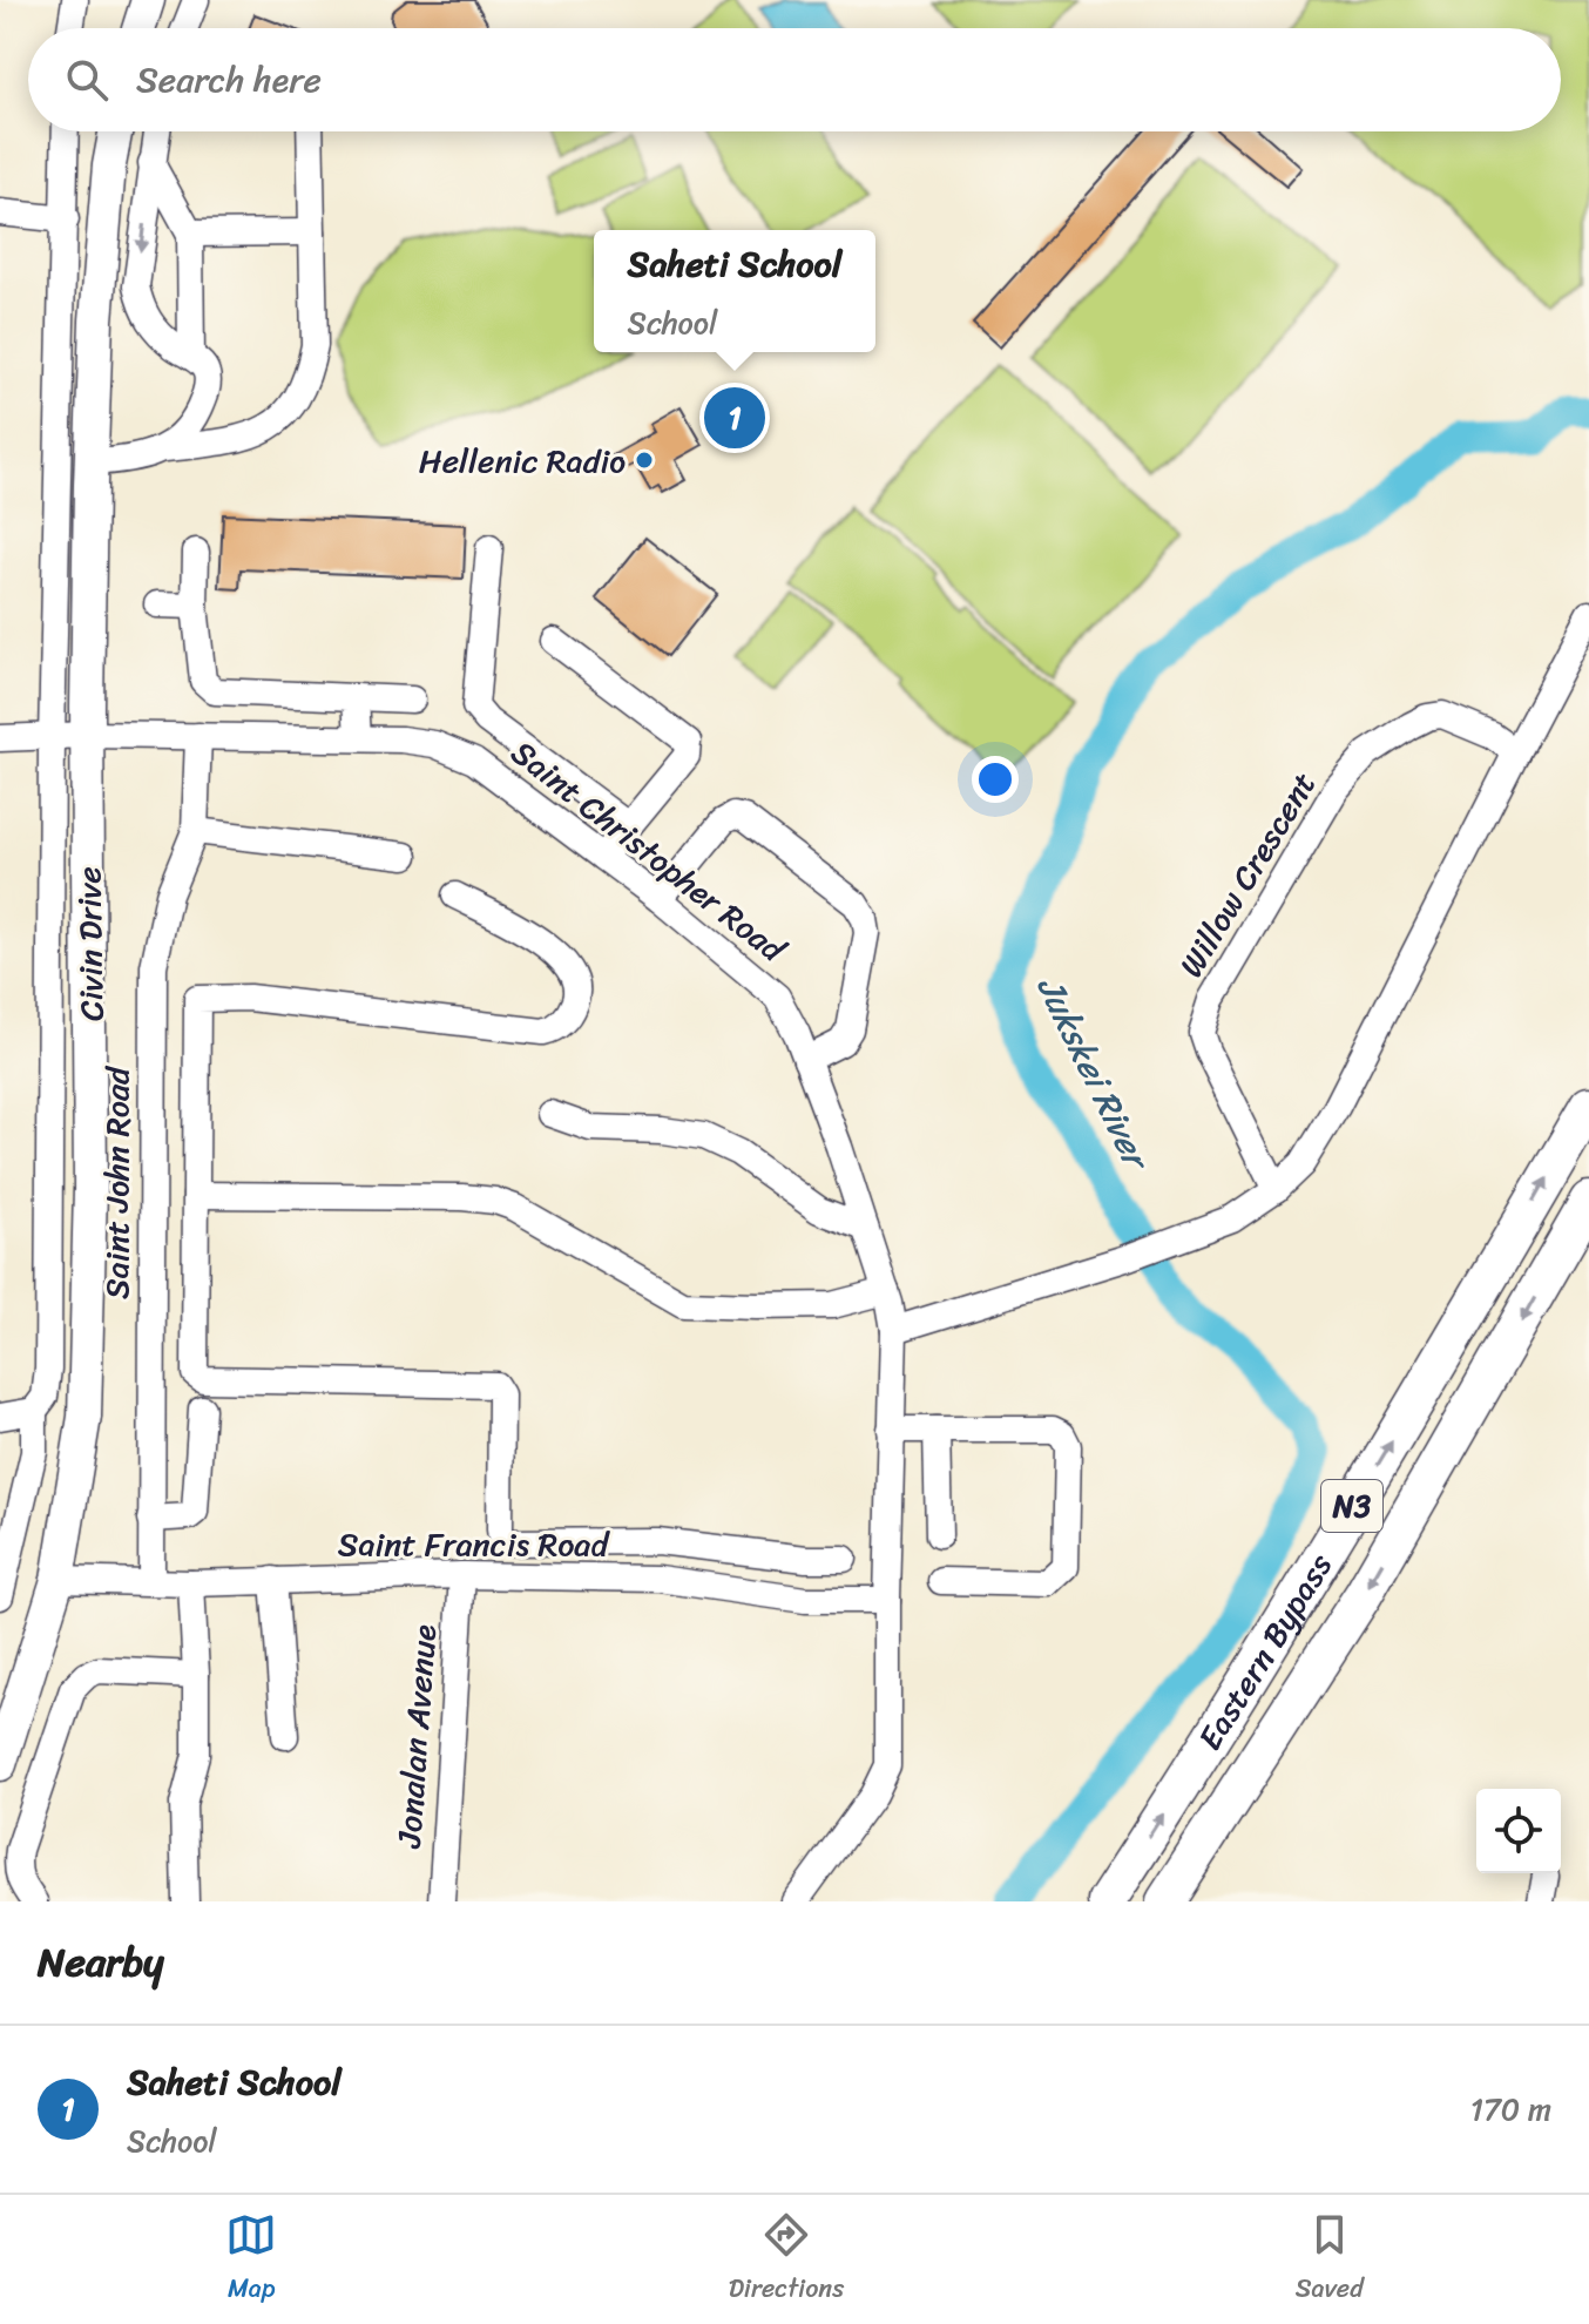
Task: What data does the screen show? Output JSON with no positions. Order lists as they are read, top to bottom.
{
  "streets": {
    "highway": ["N3", "Eastern Bypass"],
    "main road": ["Civin Drive"],
    "street": [
      "Saint Christopher Road",
      "Willow Crescent",
      "Saint John Road",
      "Saint Francis Road",
      "Jonalan Avenue"
    ]
  },
  "crossings": [
    ["Saint Christopher Road", "Civin Drive"],
    ["Saint Christopher Road", "Saint John Road"],
    ["Saint Christopher Road", "Saint Francis Road"],
    ["Civin Drive", "Saint Francis Road"],
    ["Saint John Road", "Saint Francis Road"],
    ["Saint Francis Road", "Jonalan Avenue"]
  ],
  "water": ["Jukskei River"],
  "places": ["Hellenic Radio"],
  "page": {
    "search": "Search here",
    "popup": ["Saheti School", "School"],
    "pins": "1",
    "heading": "Nearby",
    "list": [
      {
        "mark": "1",
        "name": "Saheti School",
        "note": "School",
        "value": "170 m"
      }
    ],
    "nav": ["Map", "Directions", "Saved"]
  }
}
